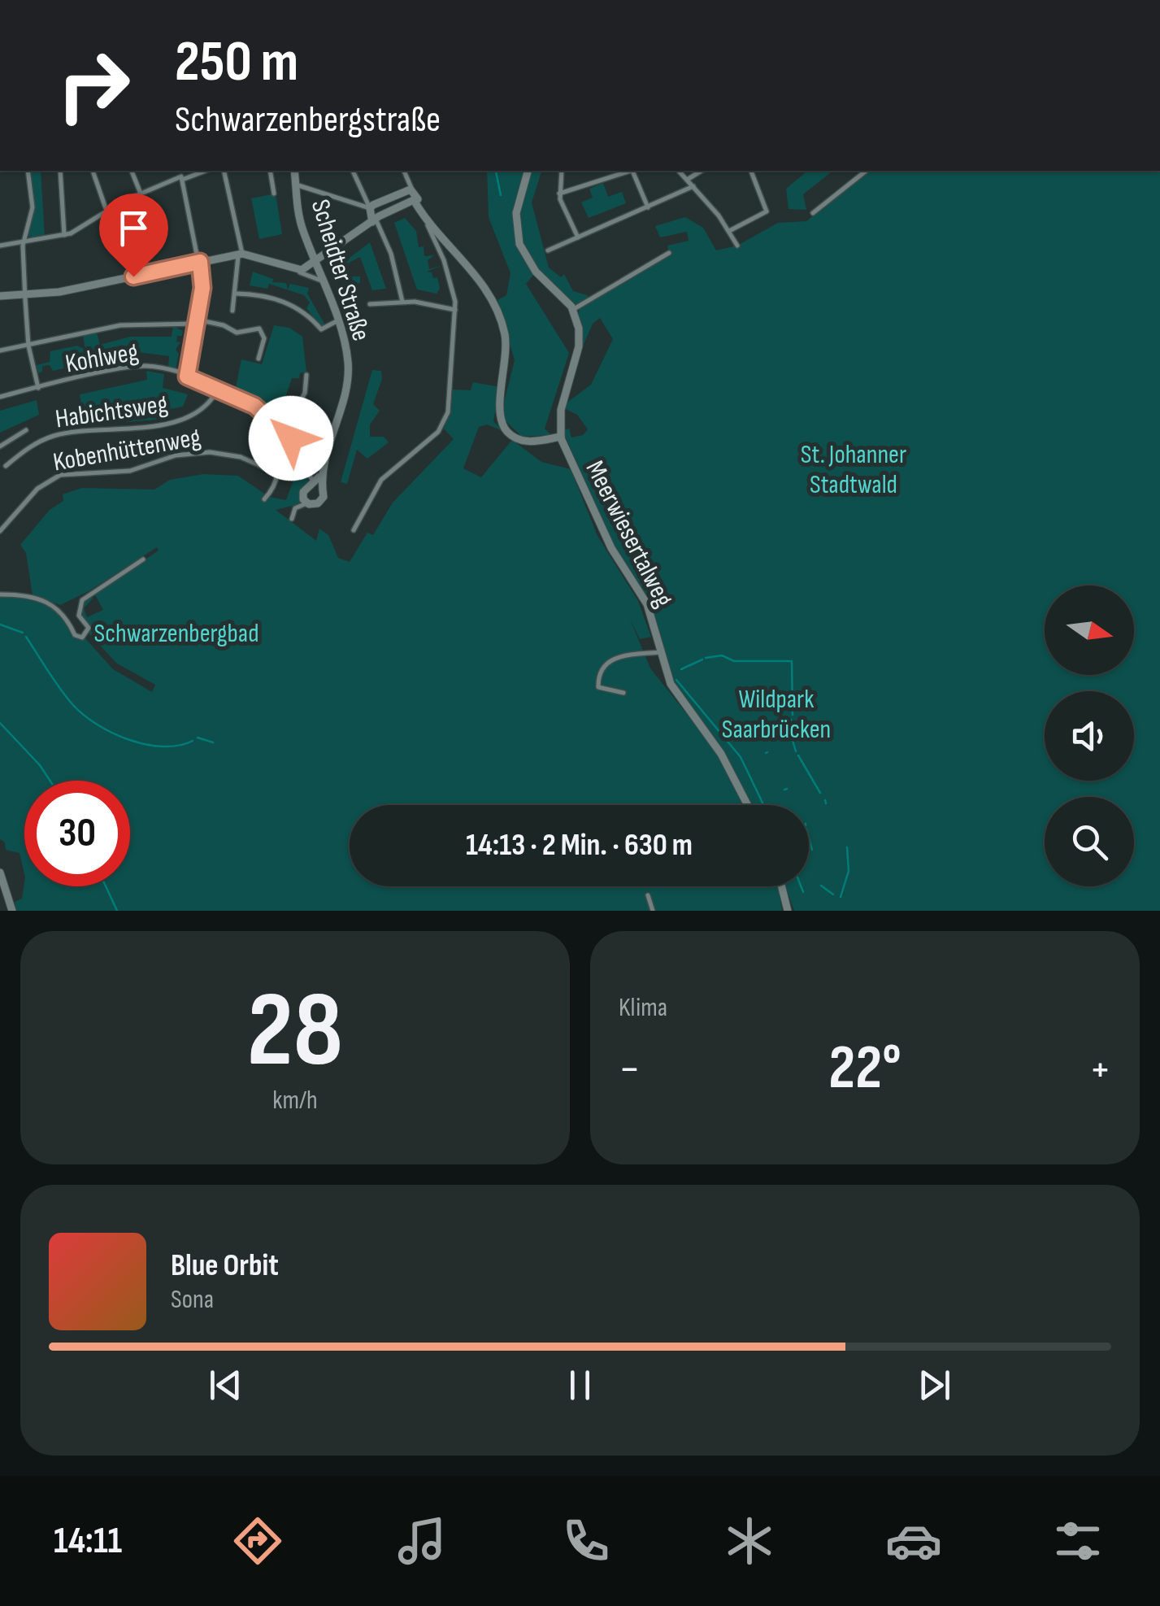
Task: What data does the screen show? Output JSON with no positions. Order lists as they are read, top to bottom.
{
  "streets": {
    "main road": ["Scheidter Straße", "Meerwiesertalweg"],
    "street": ["Kohlweg", "Habichtsweg", "Kobenhüttenweg"]
  },
  "crossings": [
    ["Scheidter Straße", "Kohlweg"],
    ["Kohlweg", "Habichtsweg"]
  ],
  "parks": ["St. Johanner Stadtwald", "Schwarzenbergbad", "Wildpark Saarbrücken"],
  "north": "right",
  "page": {
    "turn": ["250 m", "Schwarzenbergstraße"],
    "limit": "30",
    "trip": "14:13 · 2 Min. · 630 m",
    "tile": [
      ["28", "km/h"],
      "Klima"
    ],
    "heat": ["−", "22°", "+"],
    "song": ["Blue Orbit", "Sona"],
    "tabs": "14:11"
  }
}
